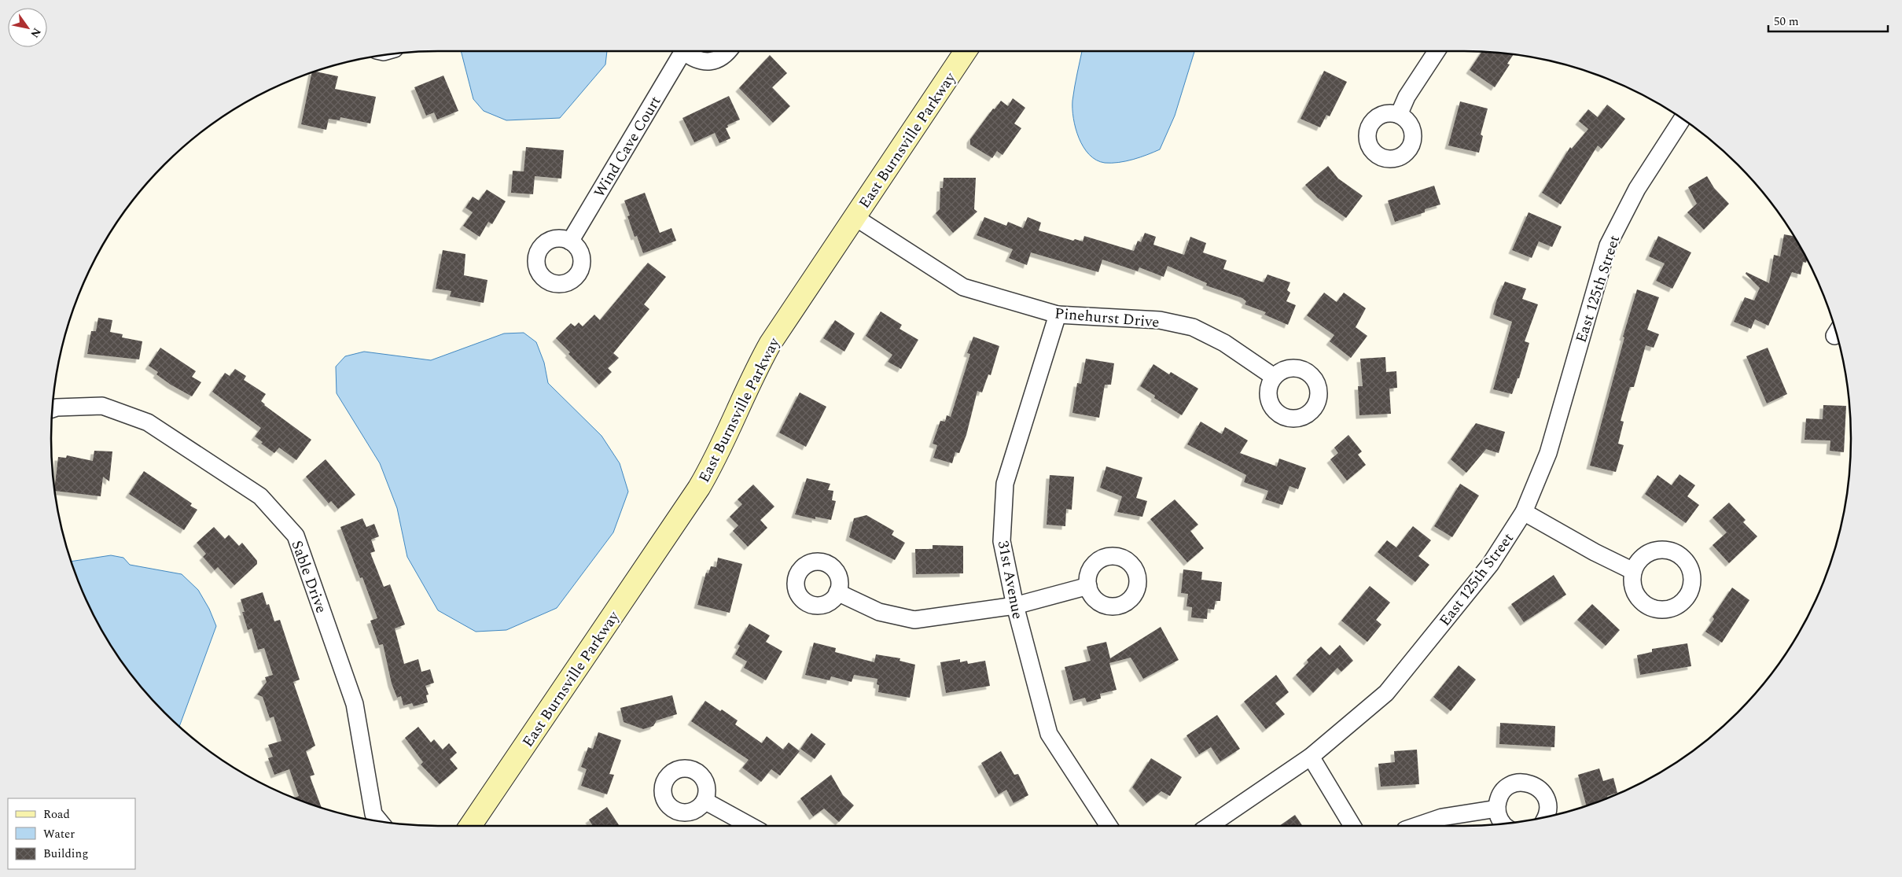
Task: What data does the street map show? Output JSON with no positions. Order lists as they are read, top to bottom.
{
  "streets": {
    "street": [
      "East Burnsville Parkway",
      "Wind Cave Court",
      "East 125th Street",
      "Pinehurst Drive",
      "Sable Drive",
      "31st Avenue"
    ]
  },
  "crossings": [
    ["East Burnsville Parkway", "Pinehurst Drive"],
    ["Pinehurst Drive", "31st Avenue"]
  ],
  "legend": ["Road", "Water", "Building"],
  "scale_bar": "50 m",
  "north": "bottom right"
}
